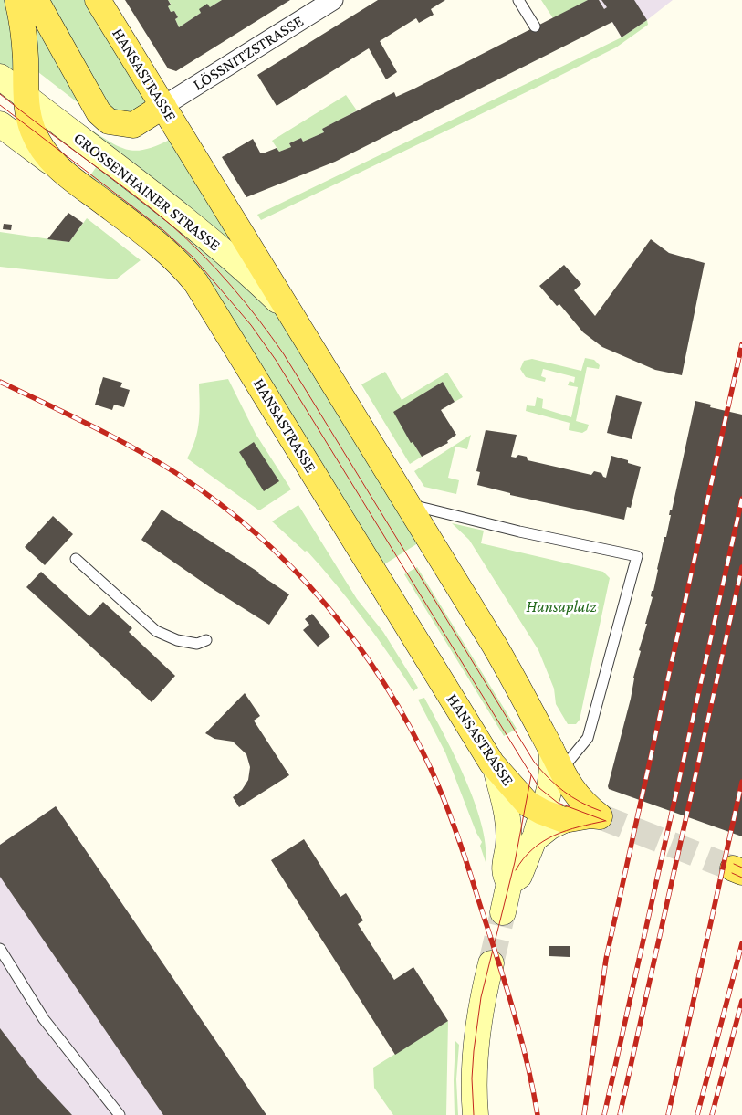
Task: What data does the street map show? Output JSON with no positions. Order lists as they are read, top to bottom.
{
  "streets": {
    "main road": ["HANSASTRASSE"],
    "street": ["LÖSSNITZSTRASSE", "GROSSENHAINER STRASSE"]
  },
  "crossings": [
    ["LÖSSNITZSTRASSE", "HANSASTRASSE"],
    ["HANSASTRASSE", "GROSSENHAINER STRASSE"]
  ],
  "parks": ["Hansaplatz"]
}
